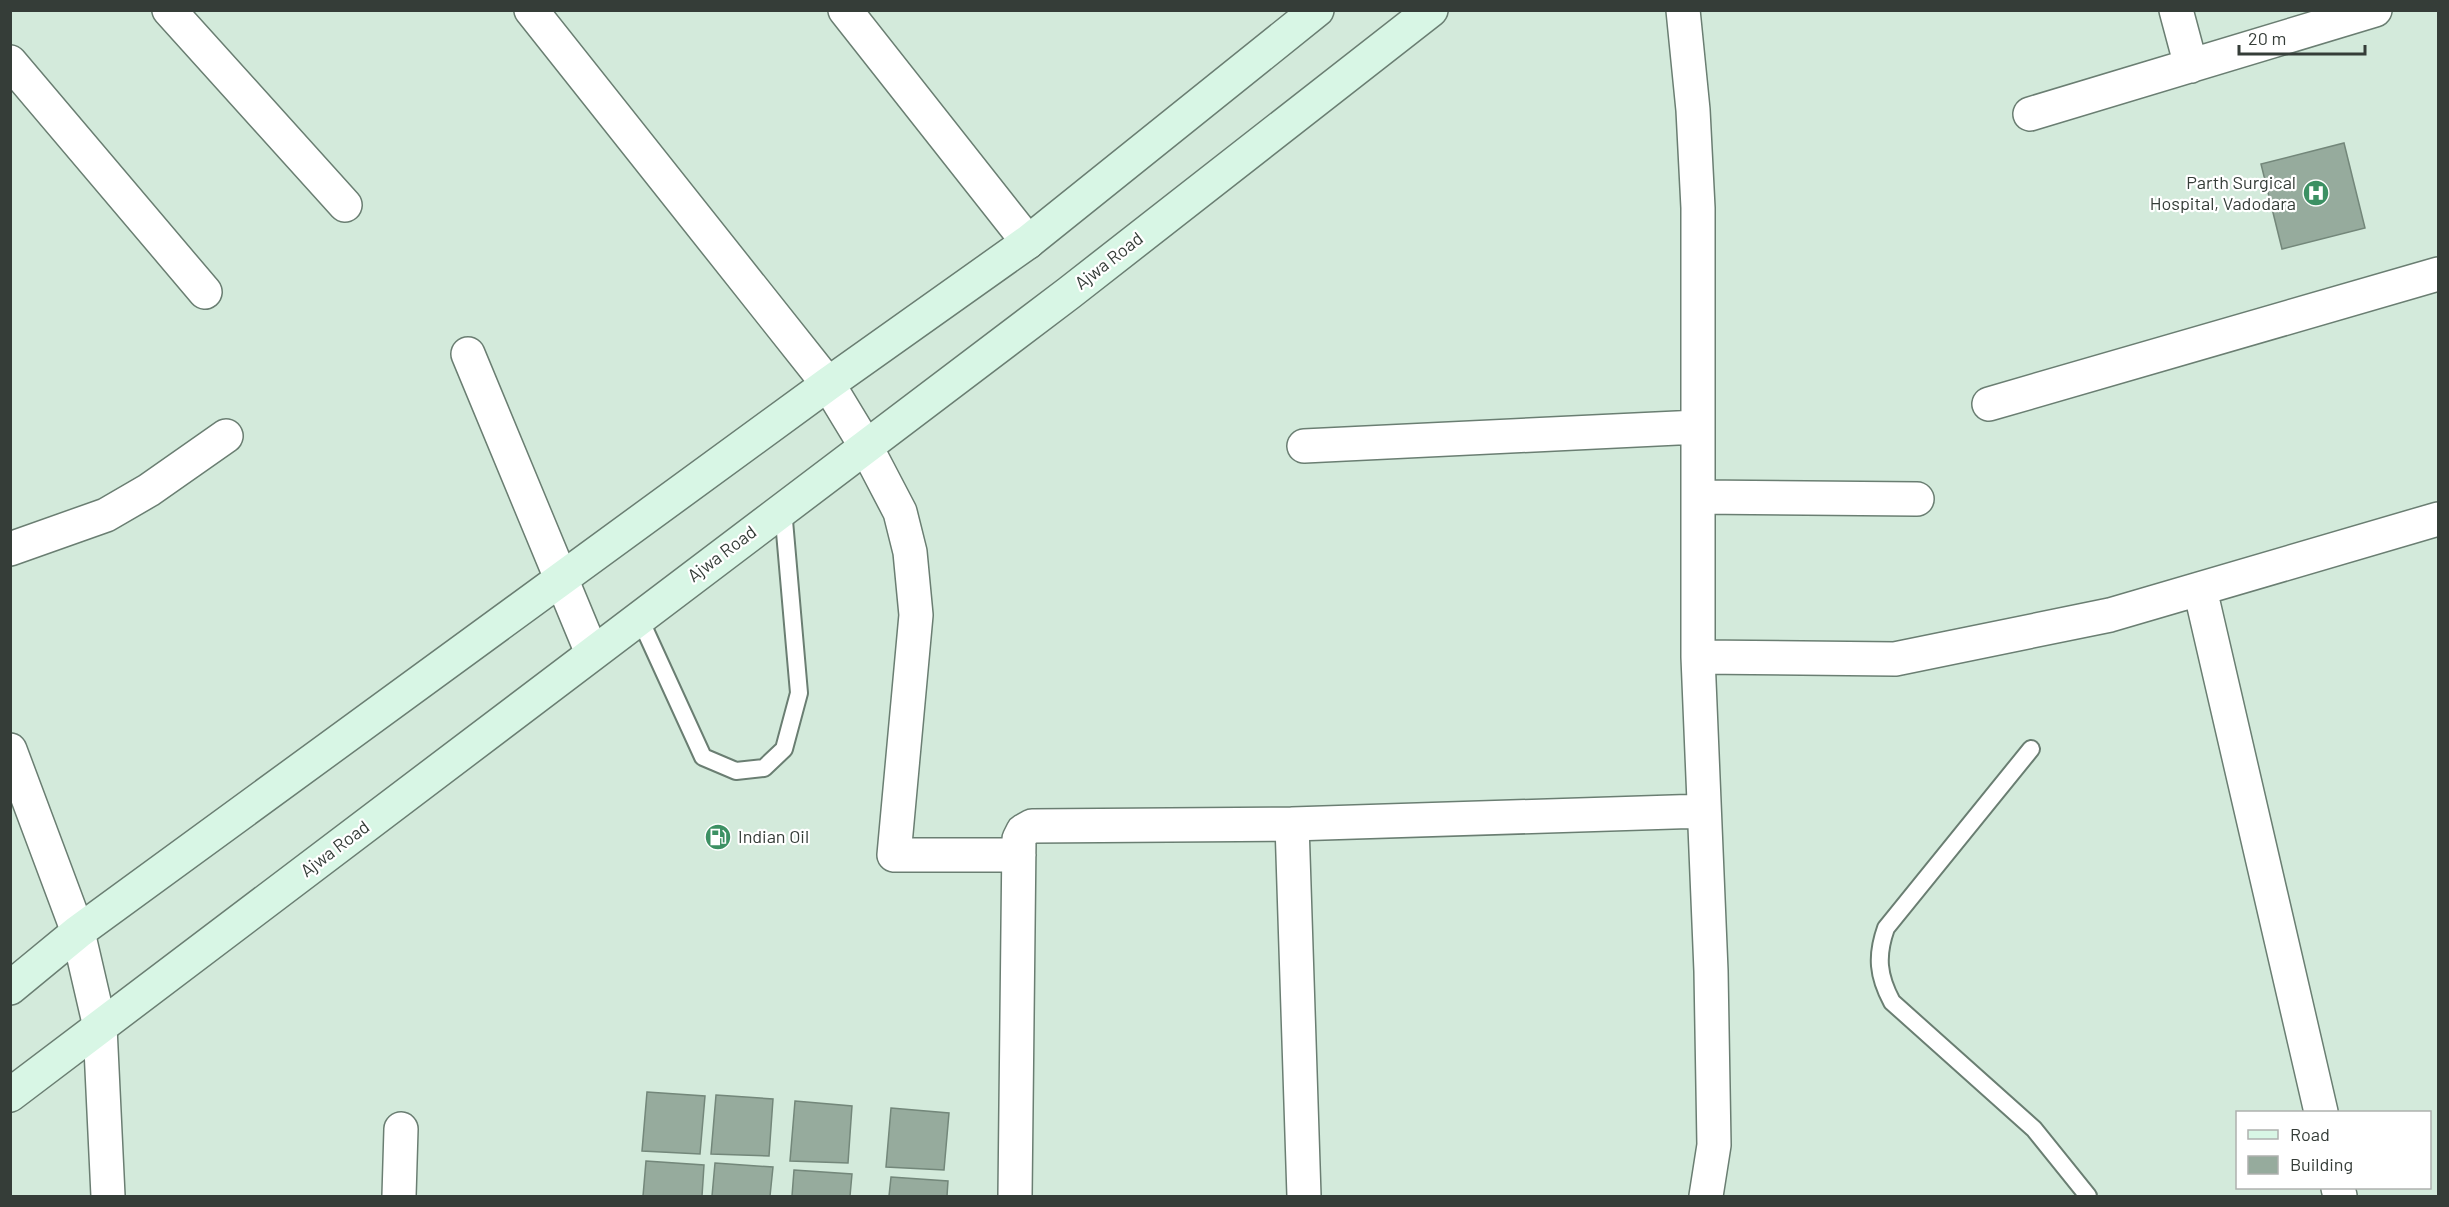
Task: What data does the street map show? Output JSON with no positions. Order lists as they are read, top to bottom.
{
  "streets": {
    "main road": ["Ajwa Road"]
  },
  "places": {
    "hospital": ["Parth Surgical Hospital, Vadodara"],
    "fuel station": ["Indian Oil"]
  },
  "legend": ["Road", "Building"],
  "scale_bar": "20 m"
}
